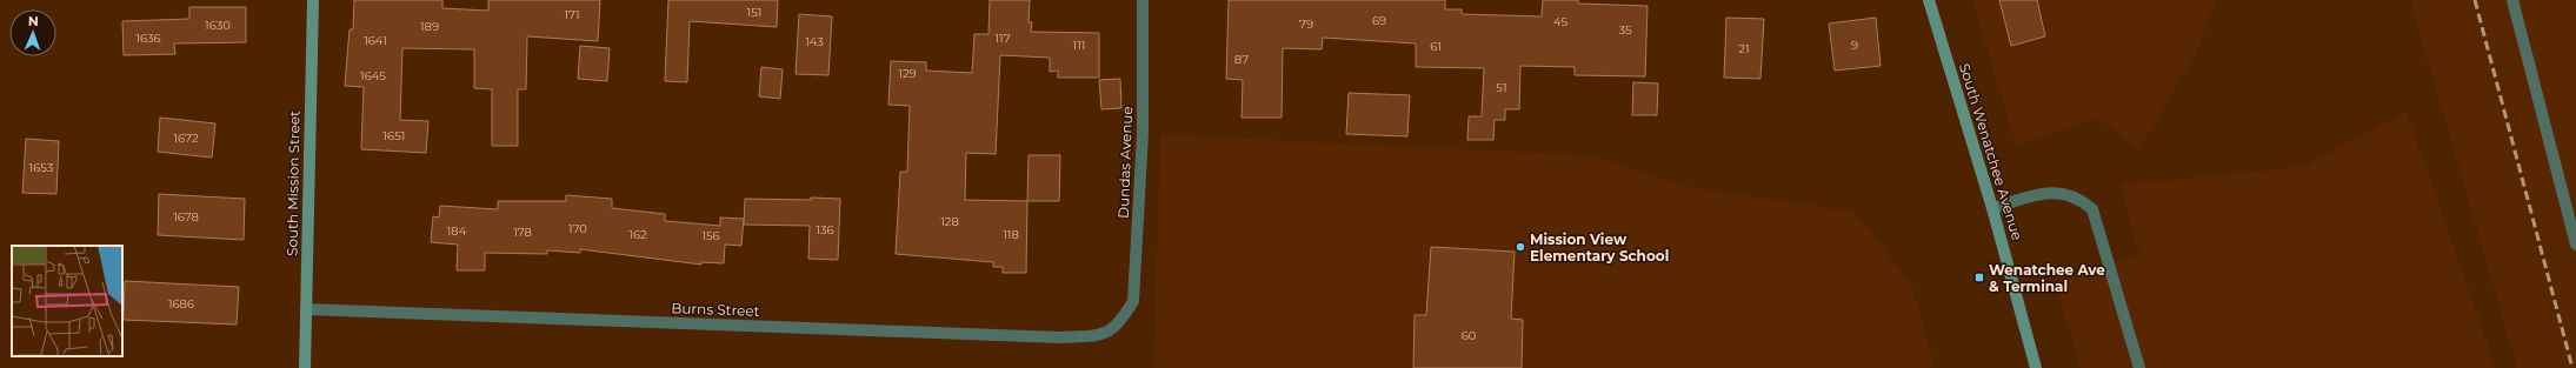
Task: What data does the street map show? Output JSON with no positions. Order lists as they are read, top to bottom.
{
  "streets": {
    "main road": ["South Wenatchee Avenue", "South Mission Street"],
    "street": ["Dundas Avenue", "Burns Street"]
  },
  "crossings": [
    ["Dundas Avenue", "Burns Street"],
    ["South Mission Street", "Burns Street"]
  ],
  "places": {
    "other": ["Mission View Elementary School"],
    "transit": ["Wenatchee Ave & Terminal"]
  },
  "house_numbers": [
    "151",
    "171",
    "69",
    "45",
    "79",
    "1630",
    "189",
    "35",
    "1636",
    "117",
    "1641",
    "143",
    "111",
    "9",
    "61",
    "21",
    "87",
    "129",
    "1645",
    "51",
    "1651",
    "1672",
    "1653",
    "1678",
    "128",
    "170",
    "136",
    "184",
    "178",
    "162",
    "118",
    "156",
    "1686",
    "60"
  ],
  "north": "top"
}
